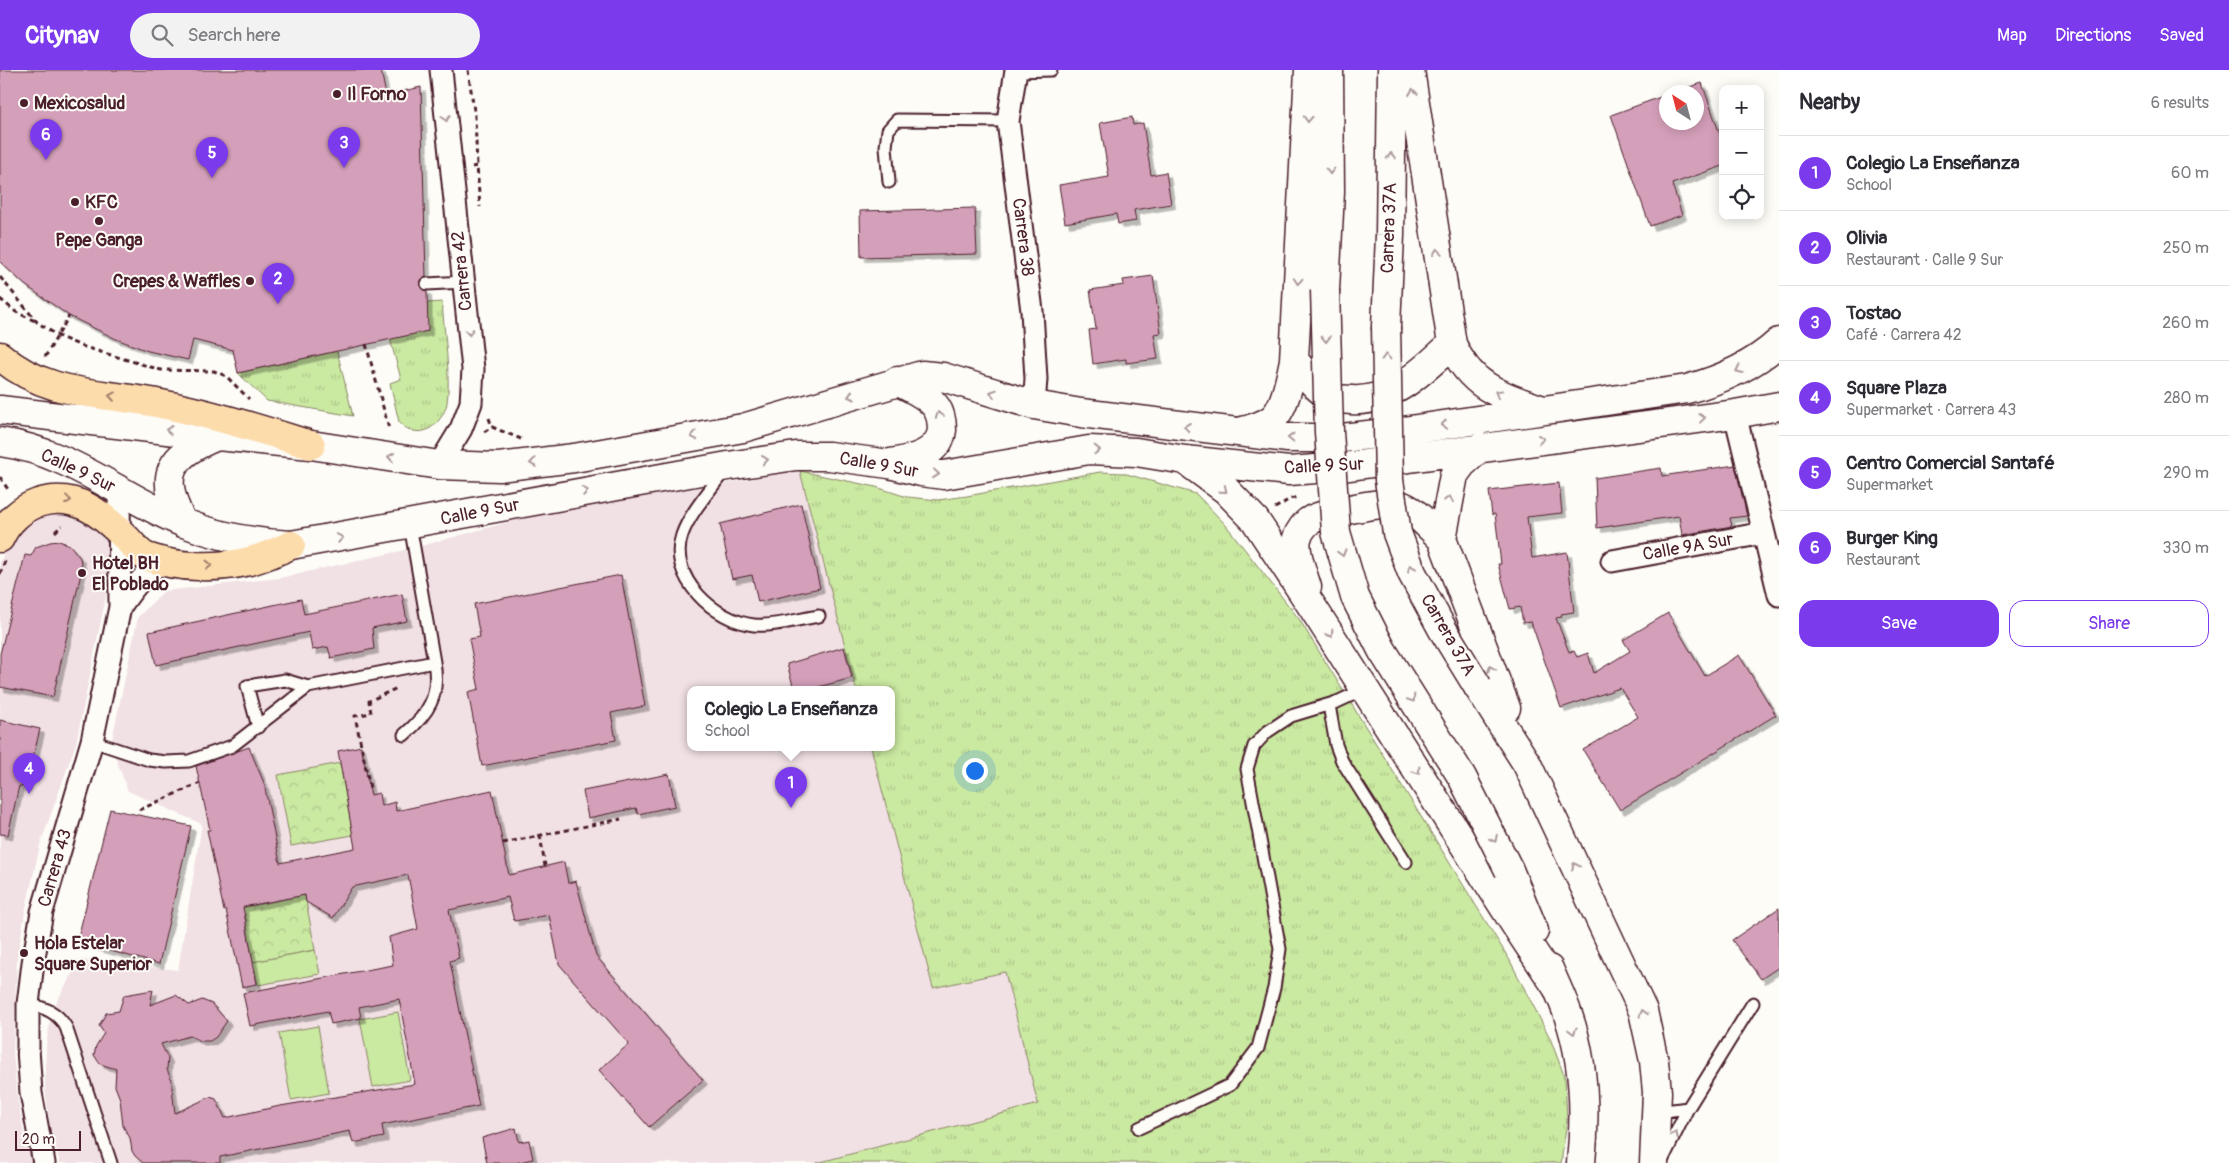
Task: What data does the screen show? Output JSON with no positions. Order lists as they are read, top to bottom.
{
  "streets": {
    "main road": ["Carrera 37A", "Calle 9 Sur"],
    "street": [
      "Carrera 38",
      "Carrera 42",
      "Calle 9A Sur",
      "Carrera 43"
    ]
  },
  "crossings": [
    ["Carrera 38", "Calle 9 Sur"],
    ["Carrera 42", "Calle 9 Sur"],
    ["Calle 9 Sur", "Carrera 43"]
  ],
  "one_way": ["Carrera 42"],
  "places": [
    "Il Forno",
    "Mexicosalud",
    "KFC",
    "Pepe Ganga",
    "Crepes & Waffles",
    "Hotel BH El Poblado",
    "Hola Estelar Square Superior"
  ],
  "scale_bar": "20 m",
  "north": "top left",
  "page": {
    "header": "Citynav",
    "search": "Search here",
    "nav": ["Map", "Directions", "Saved"],
    "heading": ["Nearby", "6 results"],
    "map_buttons": ["+", "−"],
    "pins": [
      "6",
      "3",
      "5",
      "2",
      "4",
      "1"
    ],
    "list": [
      {
        "mark": "1",
        "name": "Colegio La Enseñanza",
        "note": "School",
        "value": "60 m"
      },
      {
        "mark": "2",
        "name": "Olivia",
        "note": "Restaurant · Calle 9 Sur",
        "value": "250 m"
      },
      {
        "mark": "3",
        "name": "Tostao",
        "note": "Café · Carrera 42",
        "value": "260 m"
      },
      {
        "mark": "4",
        "name": "Square Plaza",
        "note": "Supermarket · Carrera 43",
        "value": "280 m"
      },
      {
        "mark": "5",
        "name": "Centro Comercial Santafé",
        "note": "Supermarket",
        "value": "290 m"
      },
      {
        "mark": "6",
        "name": "Burger King",
        "note": "Restaurant",
        "value": "330 m"
      }
    ],
    "buttons": ["Save", "Share"],
    "popup": ["Colegio La Enseñanza", "School"],
    "scale": "20 m"
  }
}
